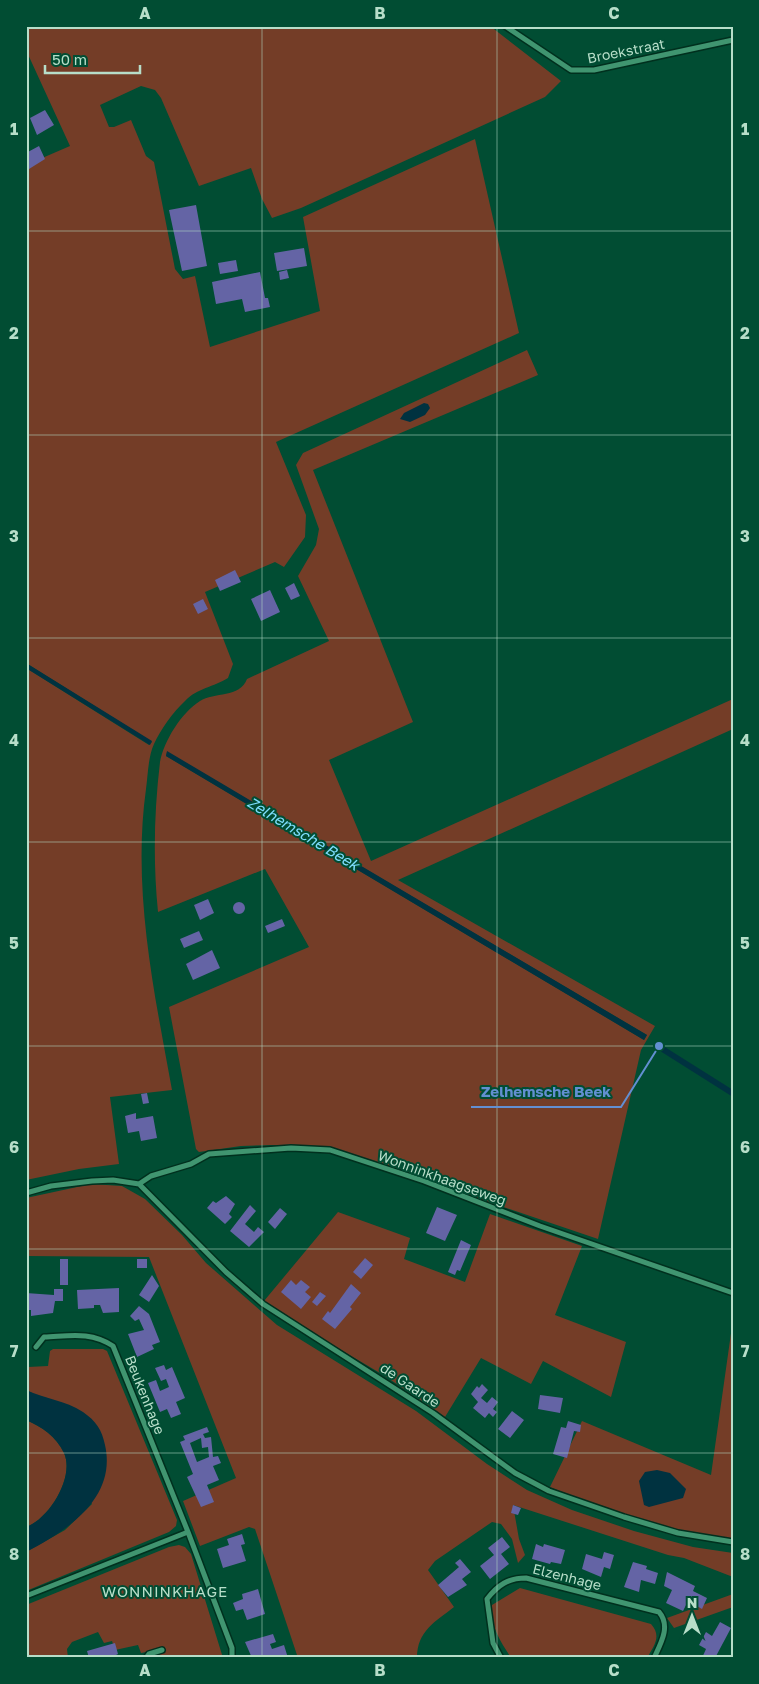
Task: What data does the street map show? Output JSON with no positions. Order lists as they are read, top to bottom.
{
  "streets": {
    "street": [
      "Broekstraat",
      "Wonninkhaagseweg",
      "de Gaarde",
      "Beukenhage",
      "Elzenhage"
    ]
  },
  "crossings": [
    ["Wonninkhaagseweg", "de Gaarde"]
  ],
  "districts": ["WONNINKHAGE"],
  "water": ["Zelhemsche Beek"],
  "places": ["Zelhemsche Beek"],
  "scale_bar": "50 m",
  "north": "top",
  "grid": {
    "columns": ["A", "B", "C"],
    "rows": [
      "1",
      "2",
      "3",
      "4",
      "5",
      "6",
      "7",
      "8"
    ]
  }
}
